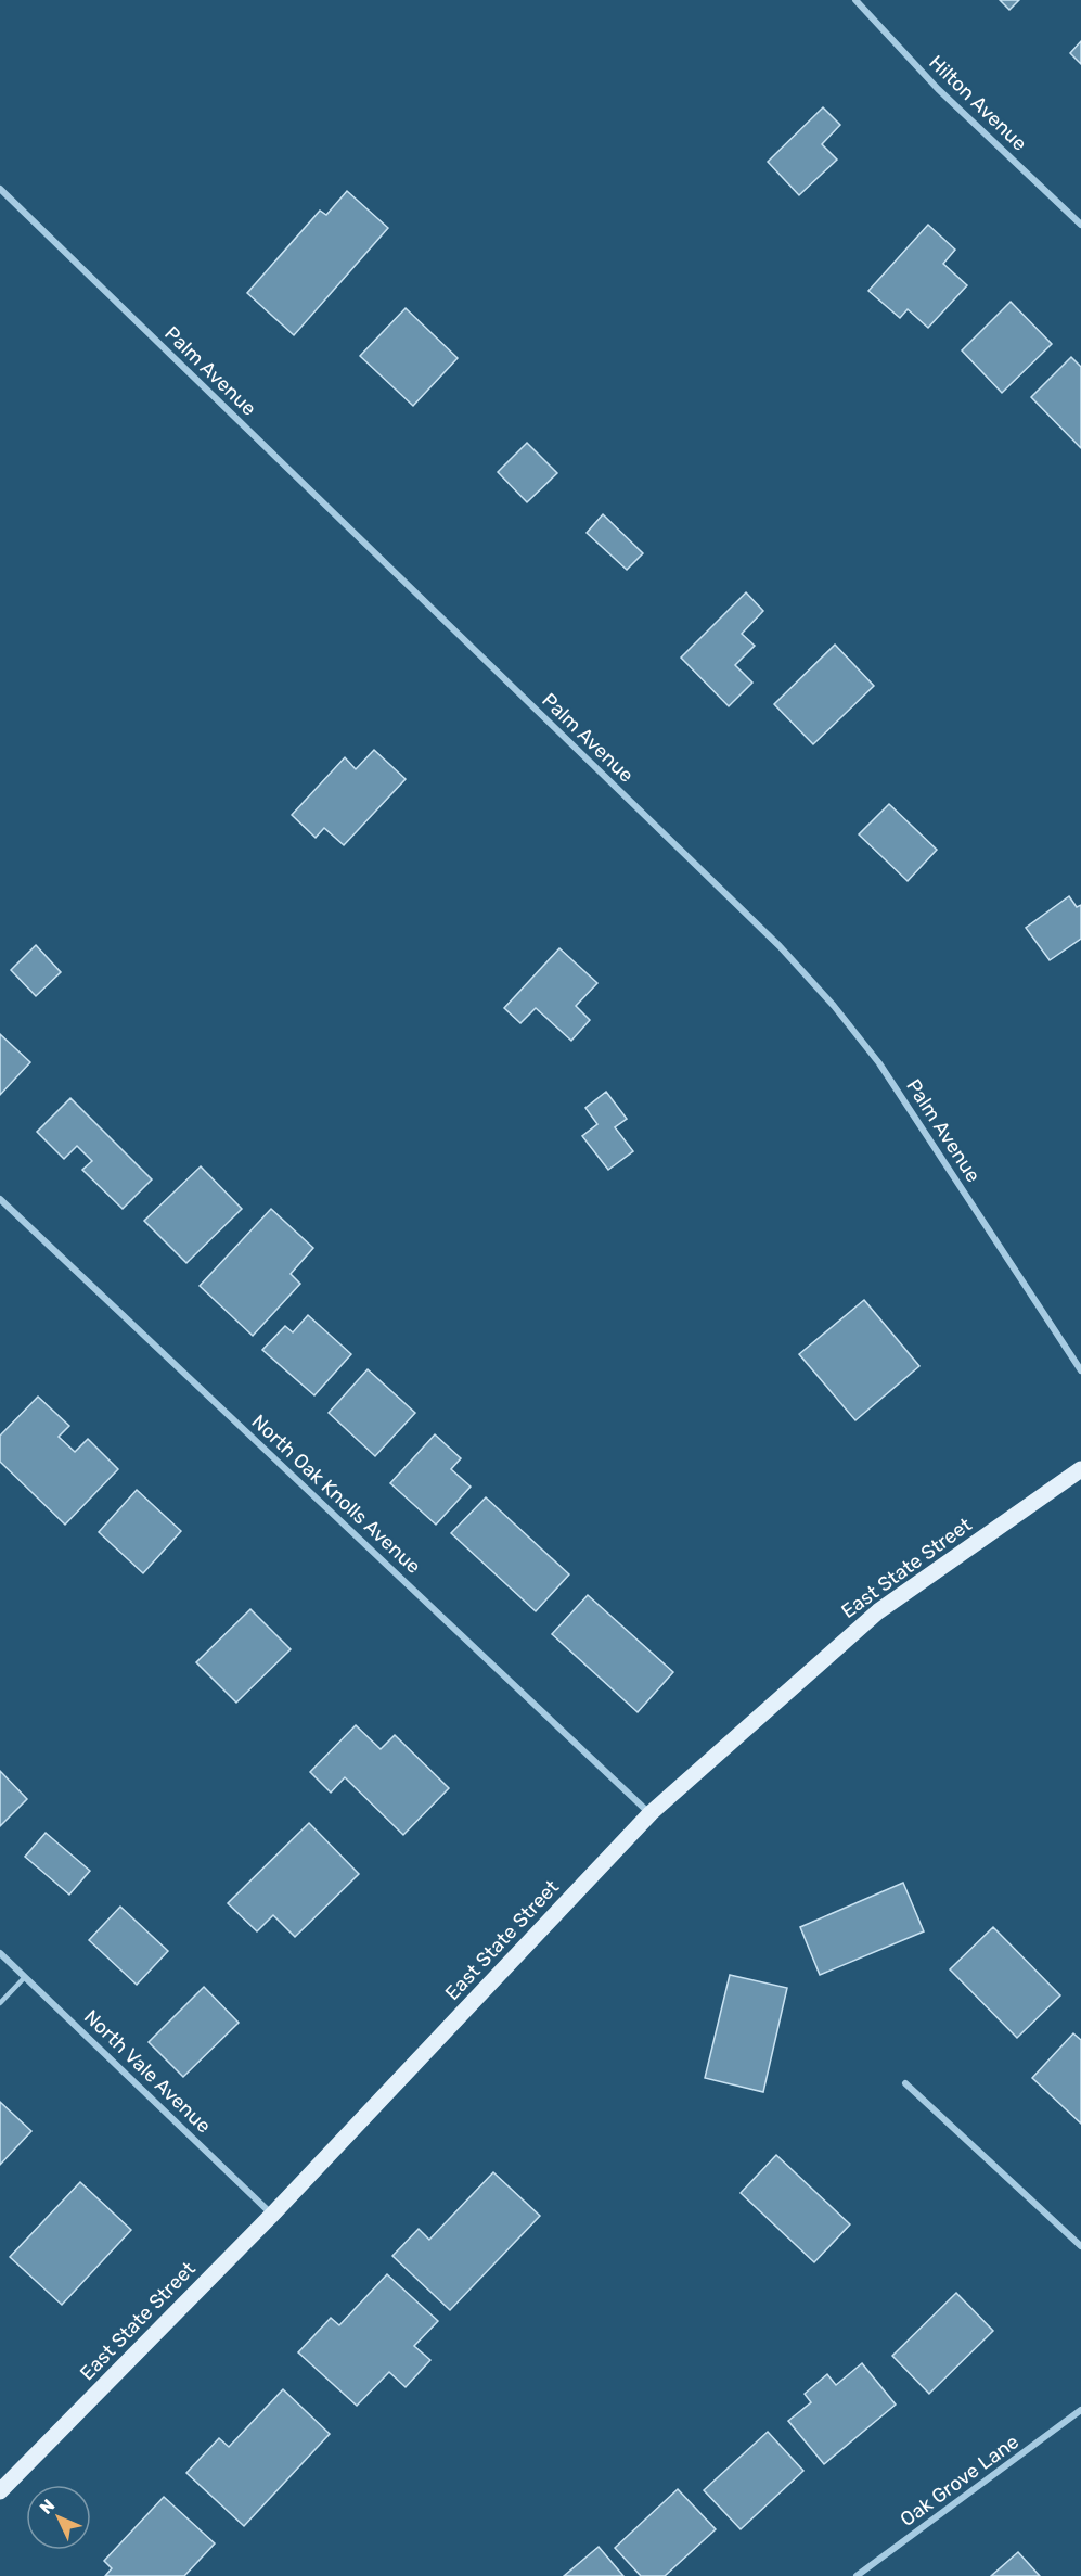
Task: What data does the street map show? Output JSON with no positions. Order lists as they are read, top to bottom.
{
  "streets": {
    "main road": ["East State Street"],
    "street": [
      "Hilton Avenue",
      "Palm Avenue",
      "North Oak Knolls Avenue",
      "North Vale Avenue",
      "Oak Grove Lane"
    ]
  },
  "crossings": [
    ["North Oak Knolls Avenue", "East State Street"],
    ["East State Street", "North Vale Avenue"]
  ],
  "north": "top left"
}
